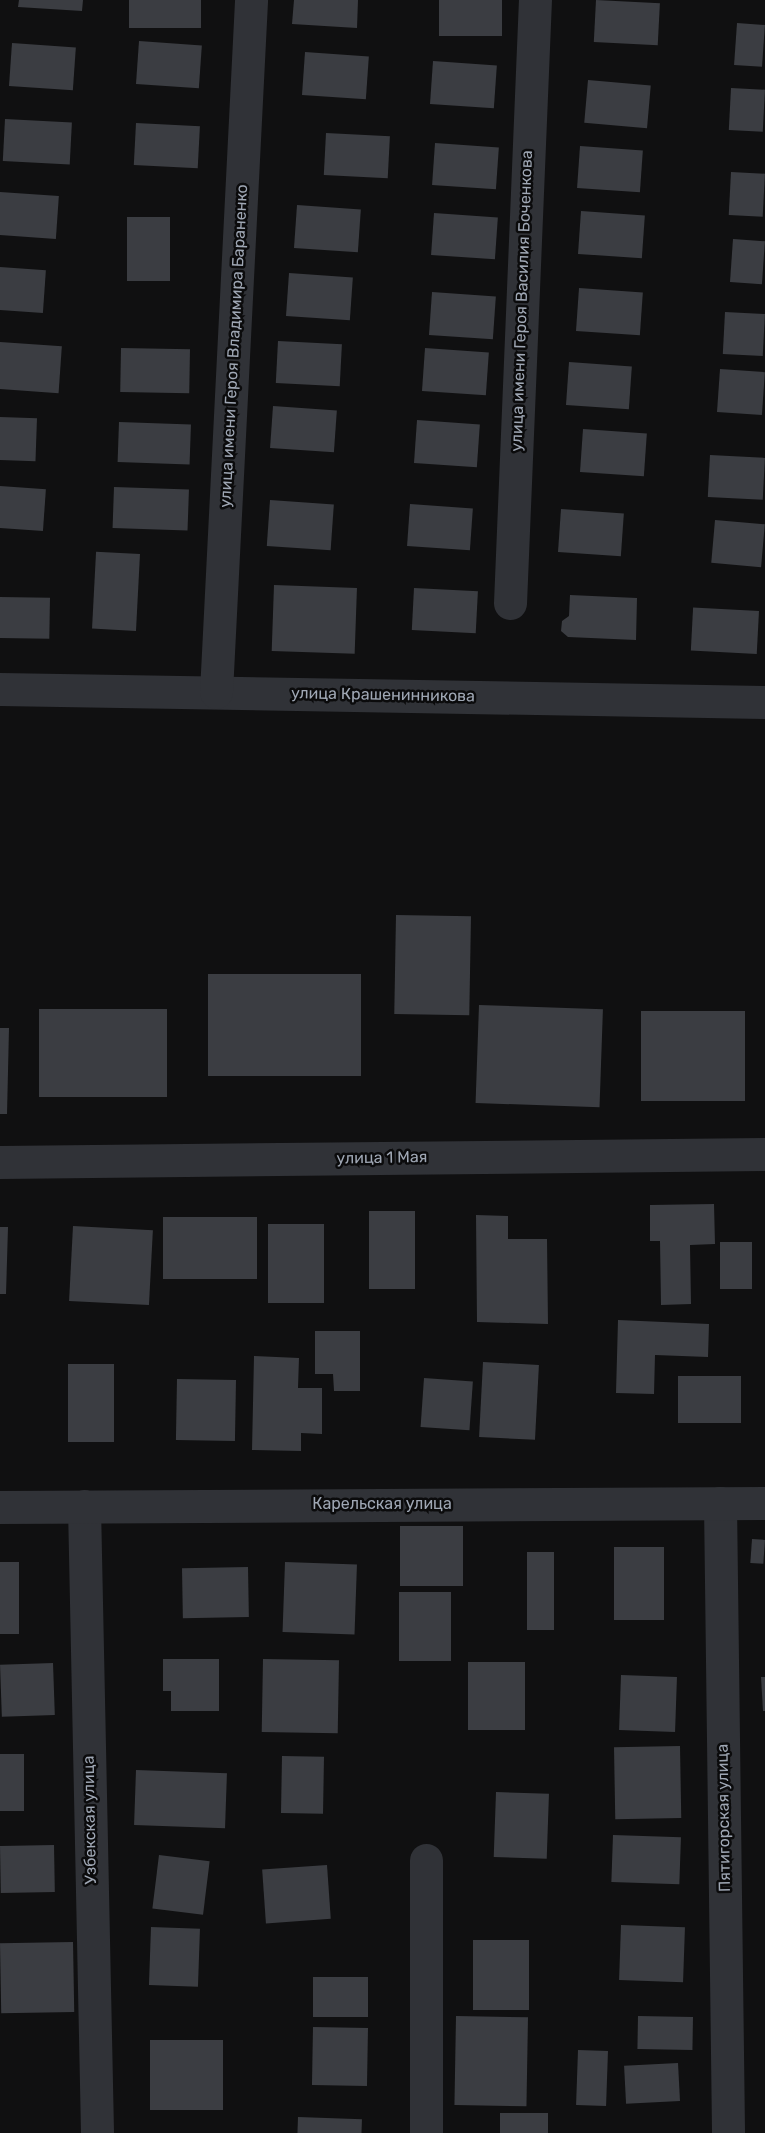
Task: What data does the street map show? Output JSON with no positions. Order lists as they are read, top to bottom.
{
  "streets": {
    "street": [
      "улица имени Героя Василия Боченкова",
      "улица имени Героя Владимира Бараненко",
      "улица Крашенинникова",
      "улица 1 Мая",
      "Карельская улица",
      "Пятигорская улица",
      "Узбекская улица"
    ]
  },
  "crossings": [
    ["улица имени Героя Владимира Бараненко", "улица Крашенинникова"],
    ["Карельская улица", "Пятигорская улица"],
    ["Карельская улица", "Узбекская улица"]
  ]
}
